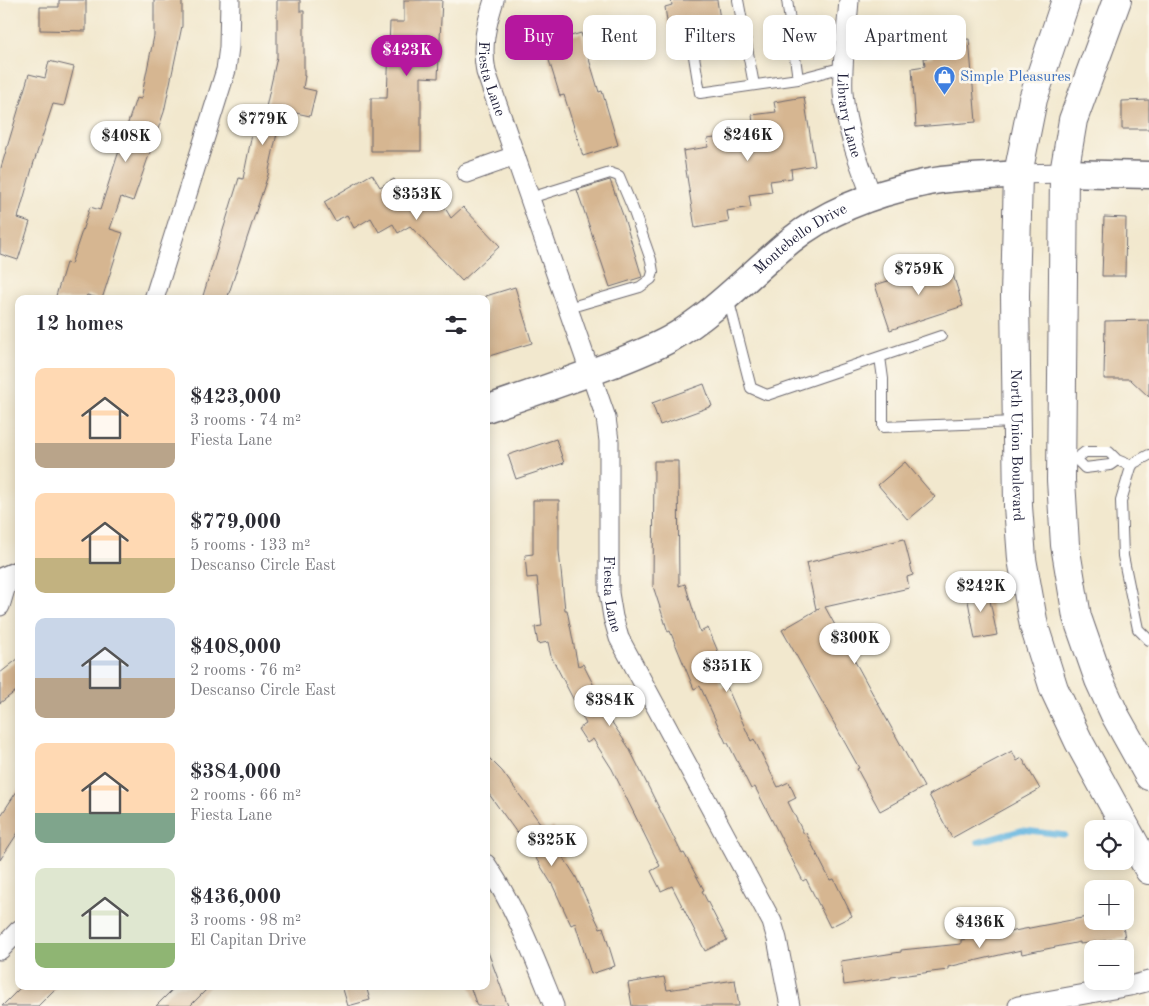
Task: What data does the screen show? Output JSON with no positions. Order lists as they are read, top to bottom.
{
  "streets": {
    "main road": ["North Union Boulevard"],
    "street": ["Fiesta Lane", "Library Lane", "Montebello Drive"]
  },
  "crossings": [
    ["Fiesta Lane", "Montebello Drive"],
    ["Library Lane", "Montebello Drive"],
    ["Montebello Drive", "North Union Boulevard"]
  ],
  "places": {
    "shop": ["Simple Pleasures"]
  },
  "page": {
    "chip": [
      "Buy",
      "Rent",
      "Filters",
      "New",
      "Apartment"
    ],
    "price": [
      "$423K",
      "$779K",
      "$246K",
      "$408K",
      "$353K",
      "$759K",
      "$242K",
      "$300K",
      "$351K",
      "$384K",
      "$325K",
      "$436K"
    ],
    "heading": "12 homes",
    "list": [
      {
        "name": "$423,000",
        "note": "3 rooms · 74 m² · Fiesta Lane"
      },
      {
        "name": "$779,000",
        "note": "5 rooms · 133 m² · Descanso Circle East"
      },
      {
        "name": "$408,000",
        "note": "2 rooms · 76 m² · Descanso Circle East"
      },
      {
        "name": "$384,000",
        "note": "2 rooms · 66 m² · Fiesta Lane"
      },
      {
        "name": "$436,000",
        "note": "3 rooms · 98 m² · El Capitan Drive"
      }
    ],
    "map_buttons": ["+", "−"]
  }
}
